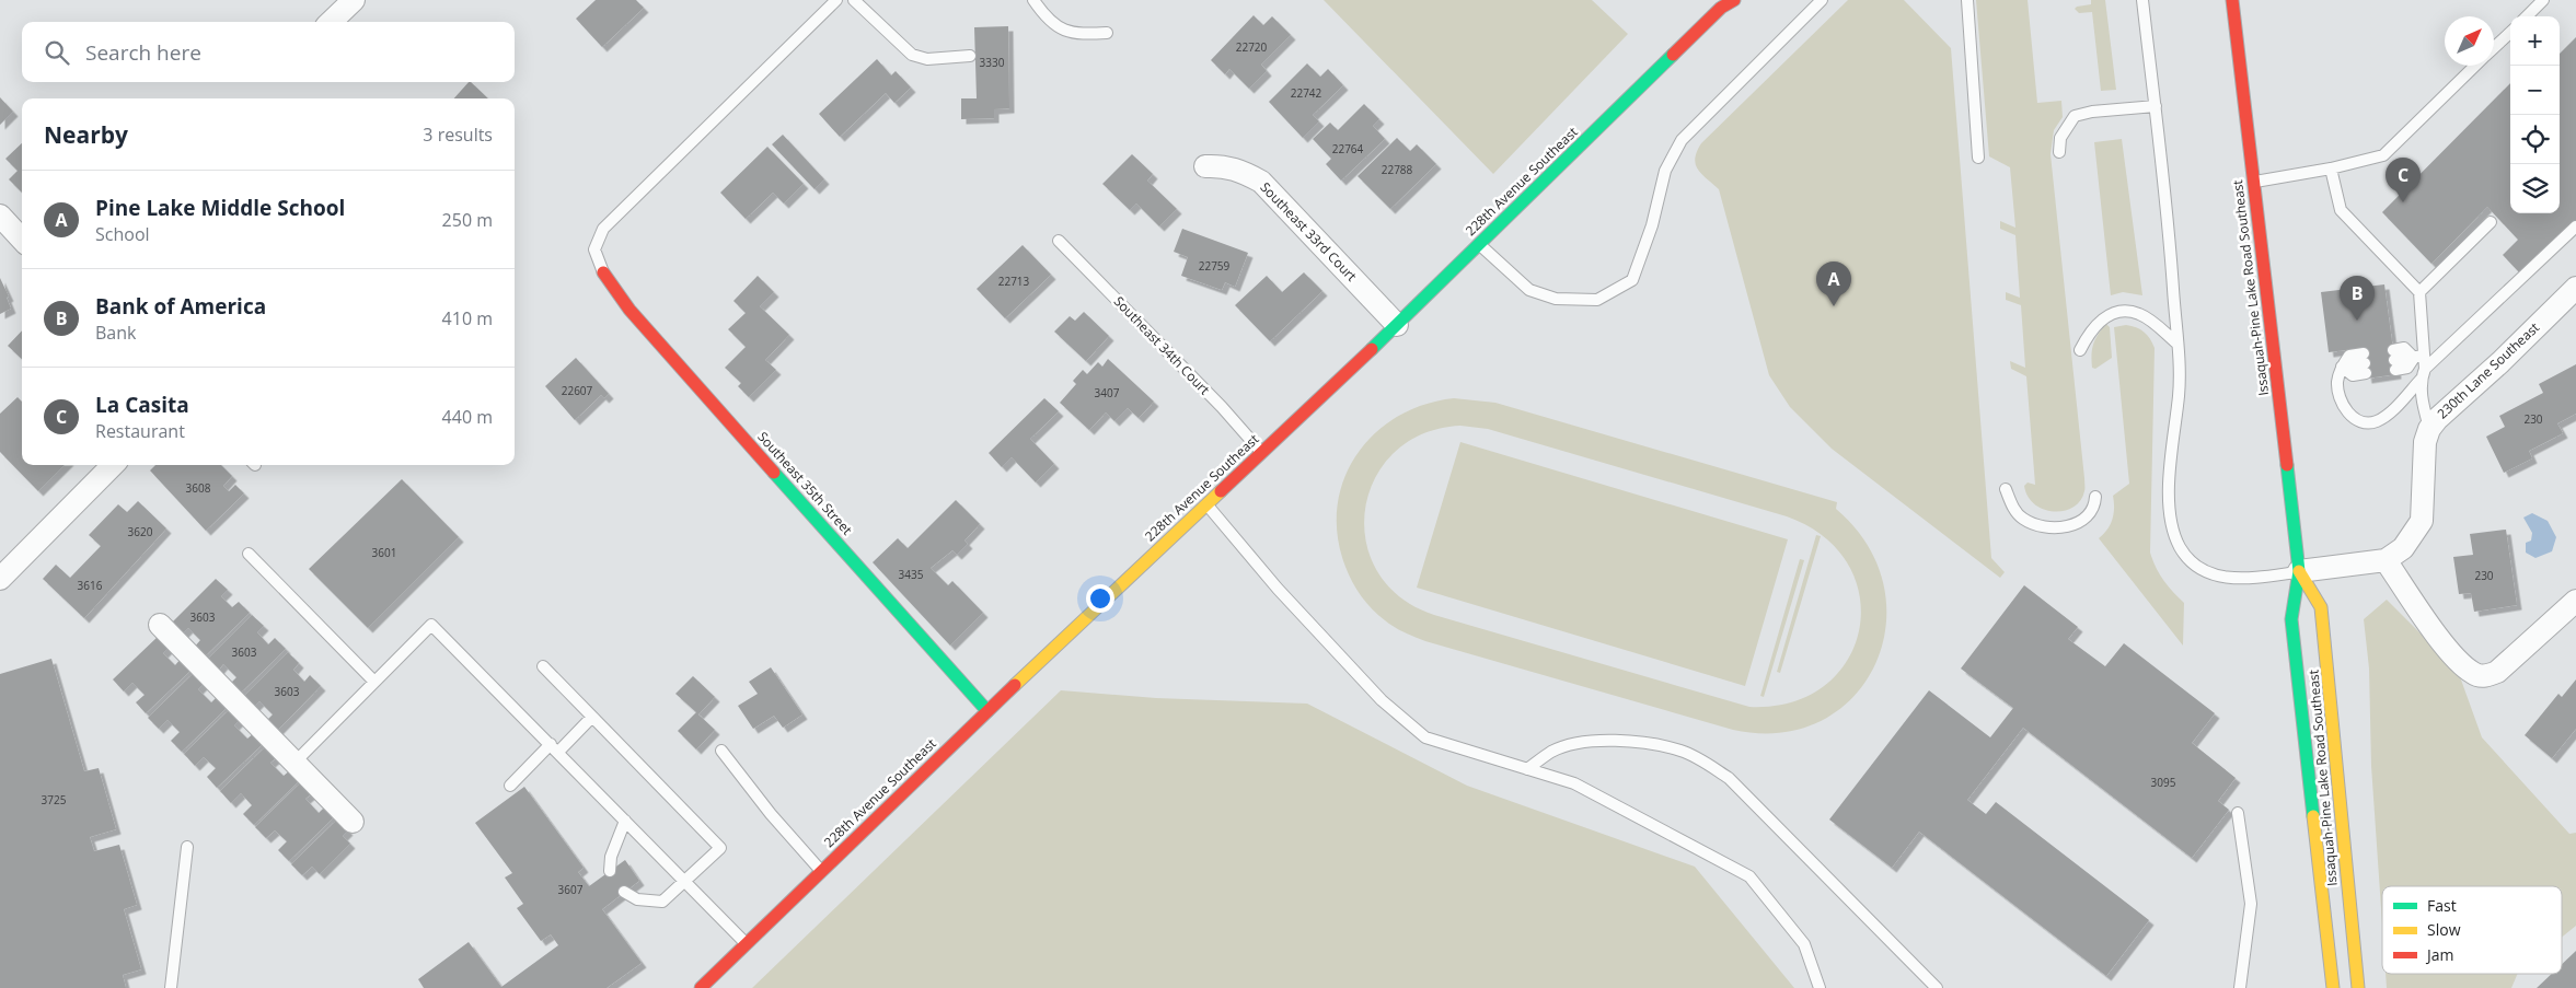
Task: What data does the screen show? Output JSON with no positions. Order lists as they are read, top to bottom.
{
  "streets": {
    "main road": ["228th Avenue Southeast", "Issaquah-Pine Lake Road Southeast", "Southeast 35th Street"],
    "street": ["Southeast 33rd Court", "230th Lane Southeast"],
    "lane": ["Southeast 34th Court"]
  },
  "crossings": [
    ["228th Avenue Southeast", "Southeast 33rd Court"],
    ["228th Avenue Southeast", "Southeast 34th Court"],
    ["228th Avenue Southeast", "Southeast 35th Street"]
  ],
  "house_numbers": [
    "22720",
    "3330",
    "22742",
    "22764",
    "22788",
    "22759",
    "22713",
    "22607",
    "3407",
    "230",
    "3608",
    "3620",
    "3601",
    "3435",
    "230",
    "3616",
    "3603",
    "3603",
    "3603",
    "3095",
    "3725",
    "3607"
  ],
  "legend": ["Fast", "Slow", "Jam"],
  "north": "top right",
  "page": {
    "map_buttons": ["+", "−"],
    "search": "Search here",
    "heading": ["Nearby", "3 results"],
    "pins": ["C", "A", "B"],
    "list": [
      {
        "mark": "A",
        "name": "Pine Lake Middle School",
        "note": "School",
        "value": "250 m"
      },
      {
        "mark": "B",
        "name": "Bank of America",
        "note": "Bank",
        "value": "410 m"
      },
      {
        "mark": "C",
        "name": "La Casita",
        "note": "Restaurant",
        "value": "440 m"
      }
    ]
  }
}
